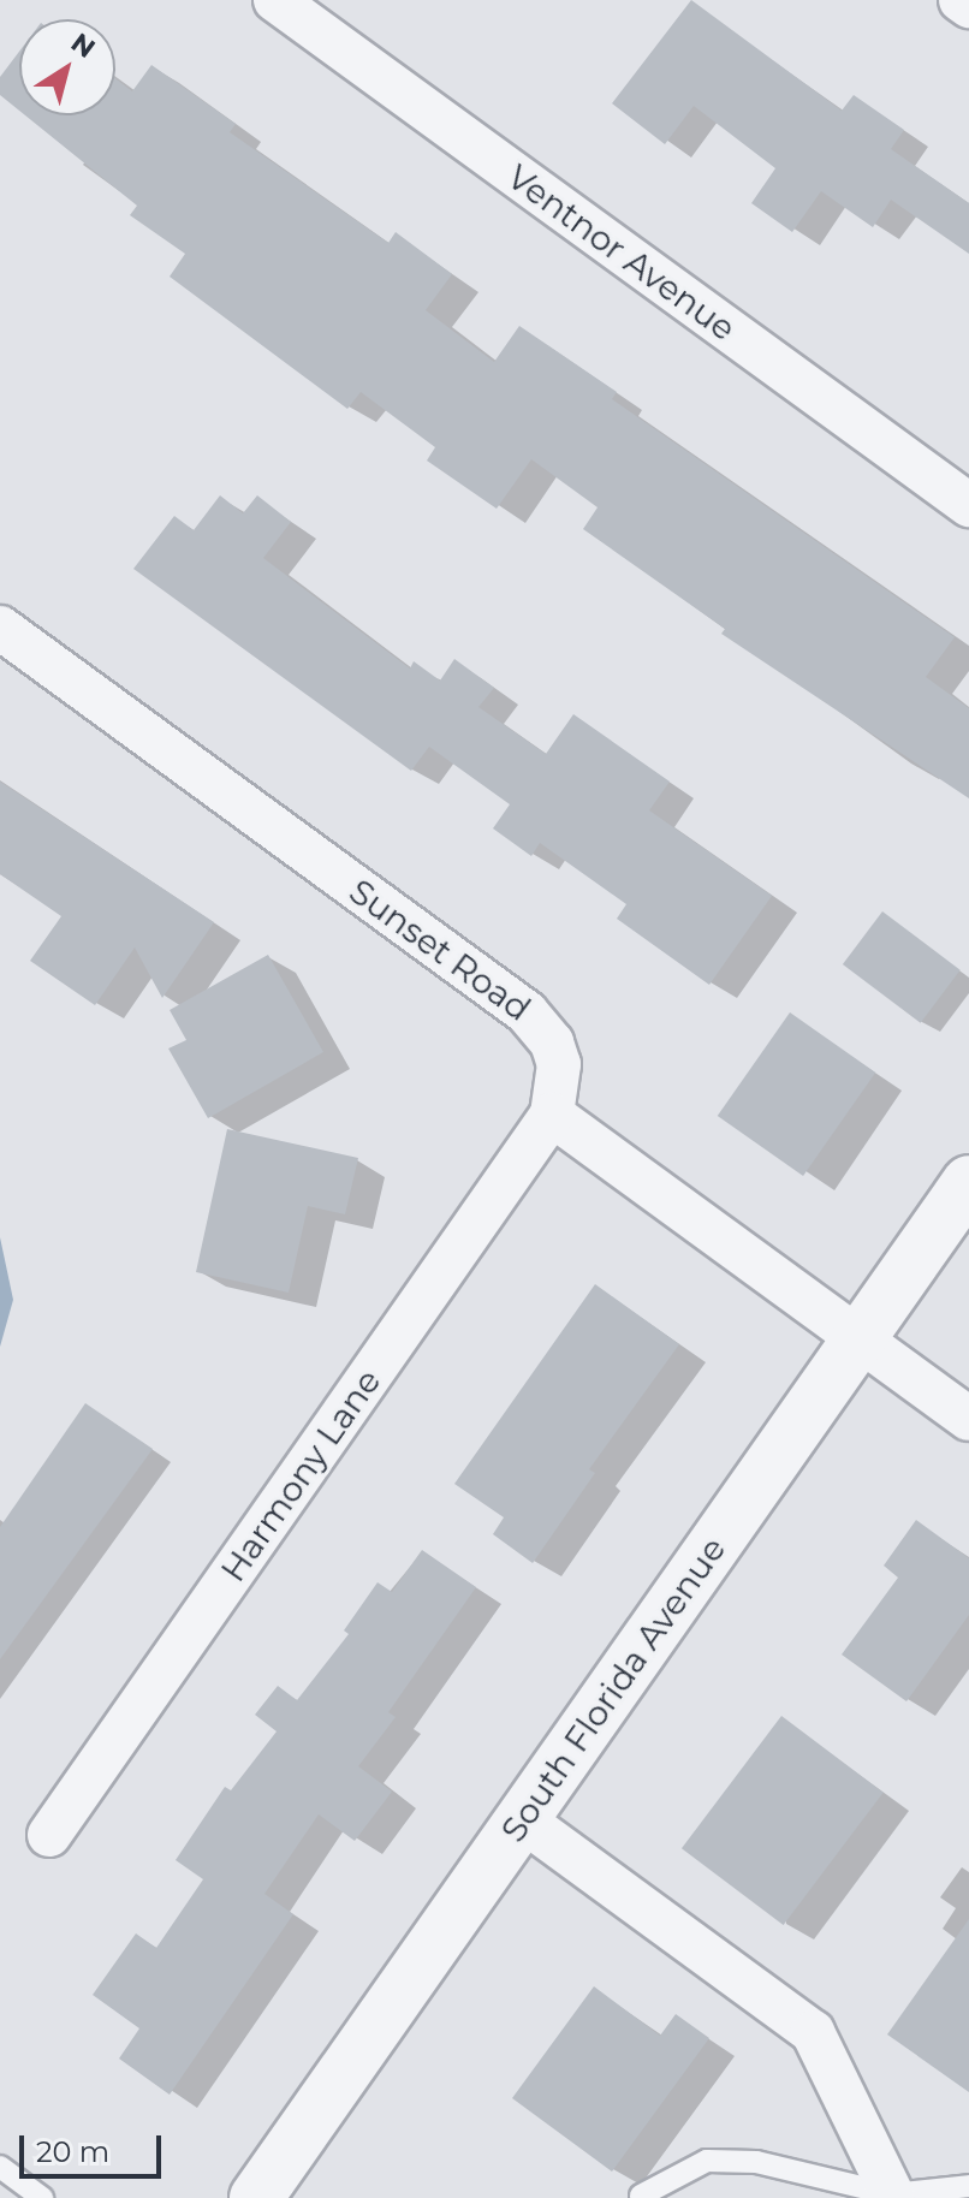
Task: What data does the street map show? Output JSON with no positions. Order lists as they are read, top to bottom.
{
  "streets": {
    "street": [
      "Ventnor Avenue",
      "Sunset Road",
      "Harmony Lane",
      "South Florida Avenue"
    ]
  },
  "crossings": [
    ["Sunset Road", "Harmony Lane"]
  ],
  "scale_bar": "20 m",
  "north": "top right"
}
